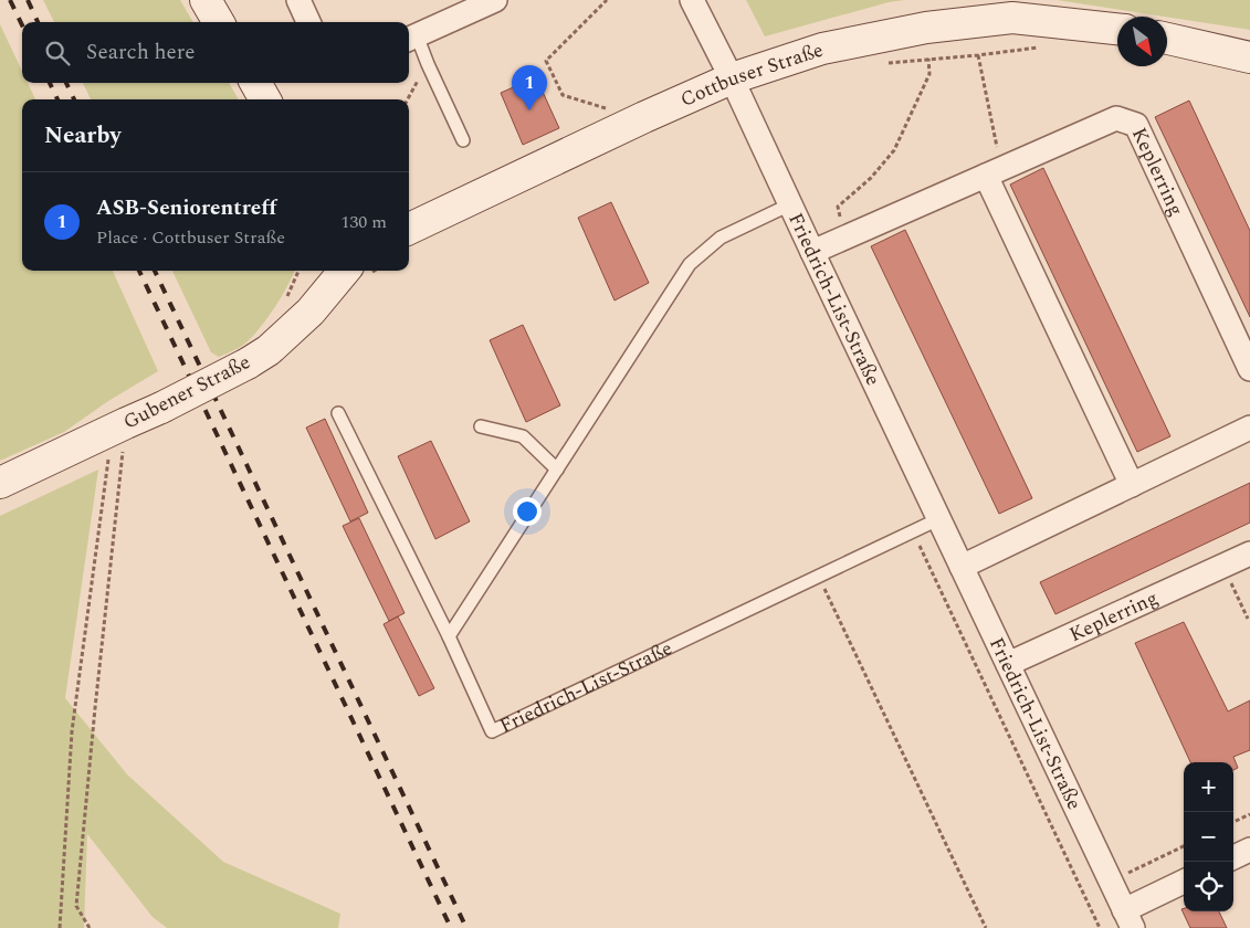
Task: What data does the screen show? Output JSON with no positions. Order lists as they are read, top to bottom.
{
  "streets": {
    "street": [
      "Cottbuser Straße",
      "Keplerring",
      "Friedrich-List-Straße",
      "Gubener Straße"
    ]
  },
  "crossings": [
    ["Cottbuser Straße", "Friedrich-List-Straße"],
    ["Keplerring", "Friedrich-List-Straße"]
  ],
  "north": "bottom right",
  "page": {
    "search": "Search here",
    "pins": "1",
    "heading": "Nearby",
    "list": [
      {
        "mark": "1",
        "name": "ASB-Seniorentreff",
        "note": "Place · Cottbuser Straße",
        "value": "130 m"
      }
    ],
    "map_buttons": ["+", "−"]
  }
}
